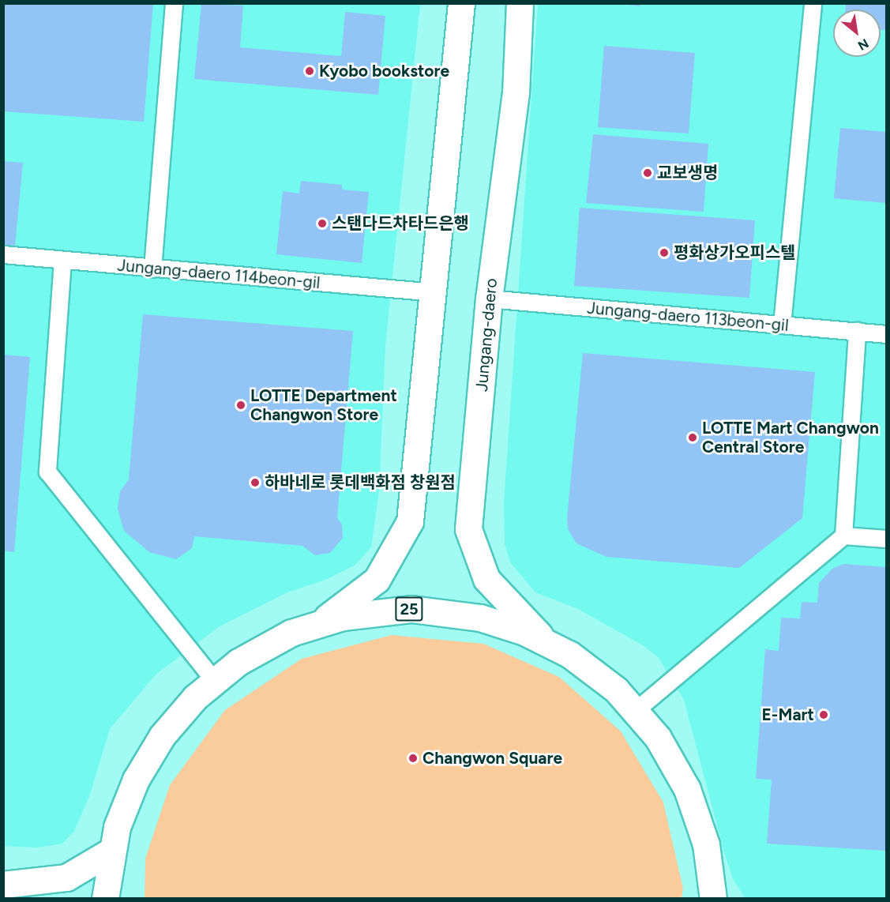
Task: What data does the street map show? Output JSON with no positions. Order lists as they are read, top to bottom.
{
  "streets": {
    "main road": ["Jungang-daero", "25"],
    "street": ["Jungang-daero 114beon-gil", "Jungang-daero 113beon-gil"]
  },
  "crossings": [
    ["Jungang-daero 113beon-gil", "Jungang-daero"],
    ["Jungang-daero", "25"]
  ],
  "places": [
    "Kyobo bookstore",
    "교보생명",
    "스탠다드차타드은행",
    "평화상가오피스텔",
    "LOTTE Department Changwon Store",
    "LOTTE Mart Changwon Central Store",
    "하바네로 롯데백화점 창원점",
    "E-Mart",
    "Changwon Square"
  ],
  "north": "bottom right"
}
